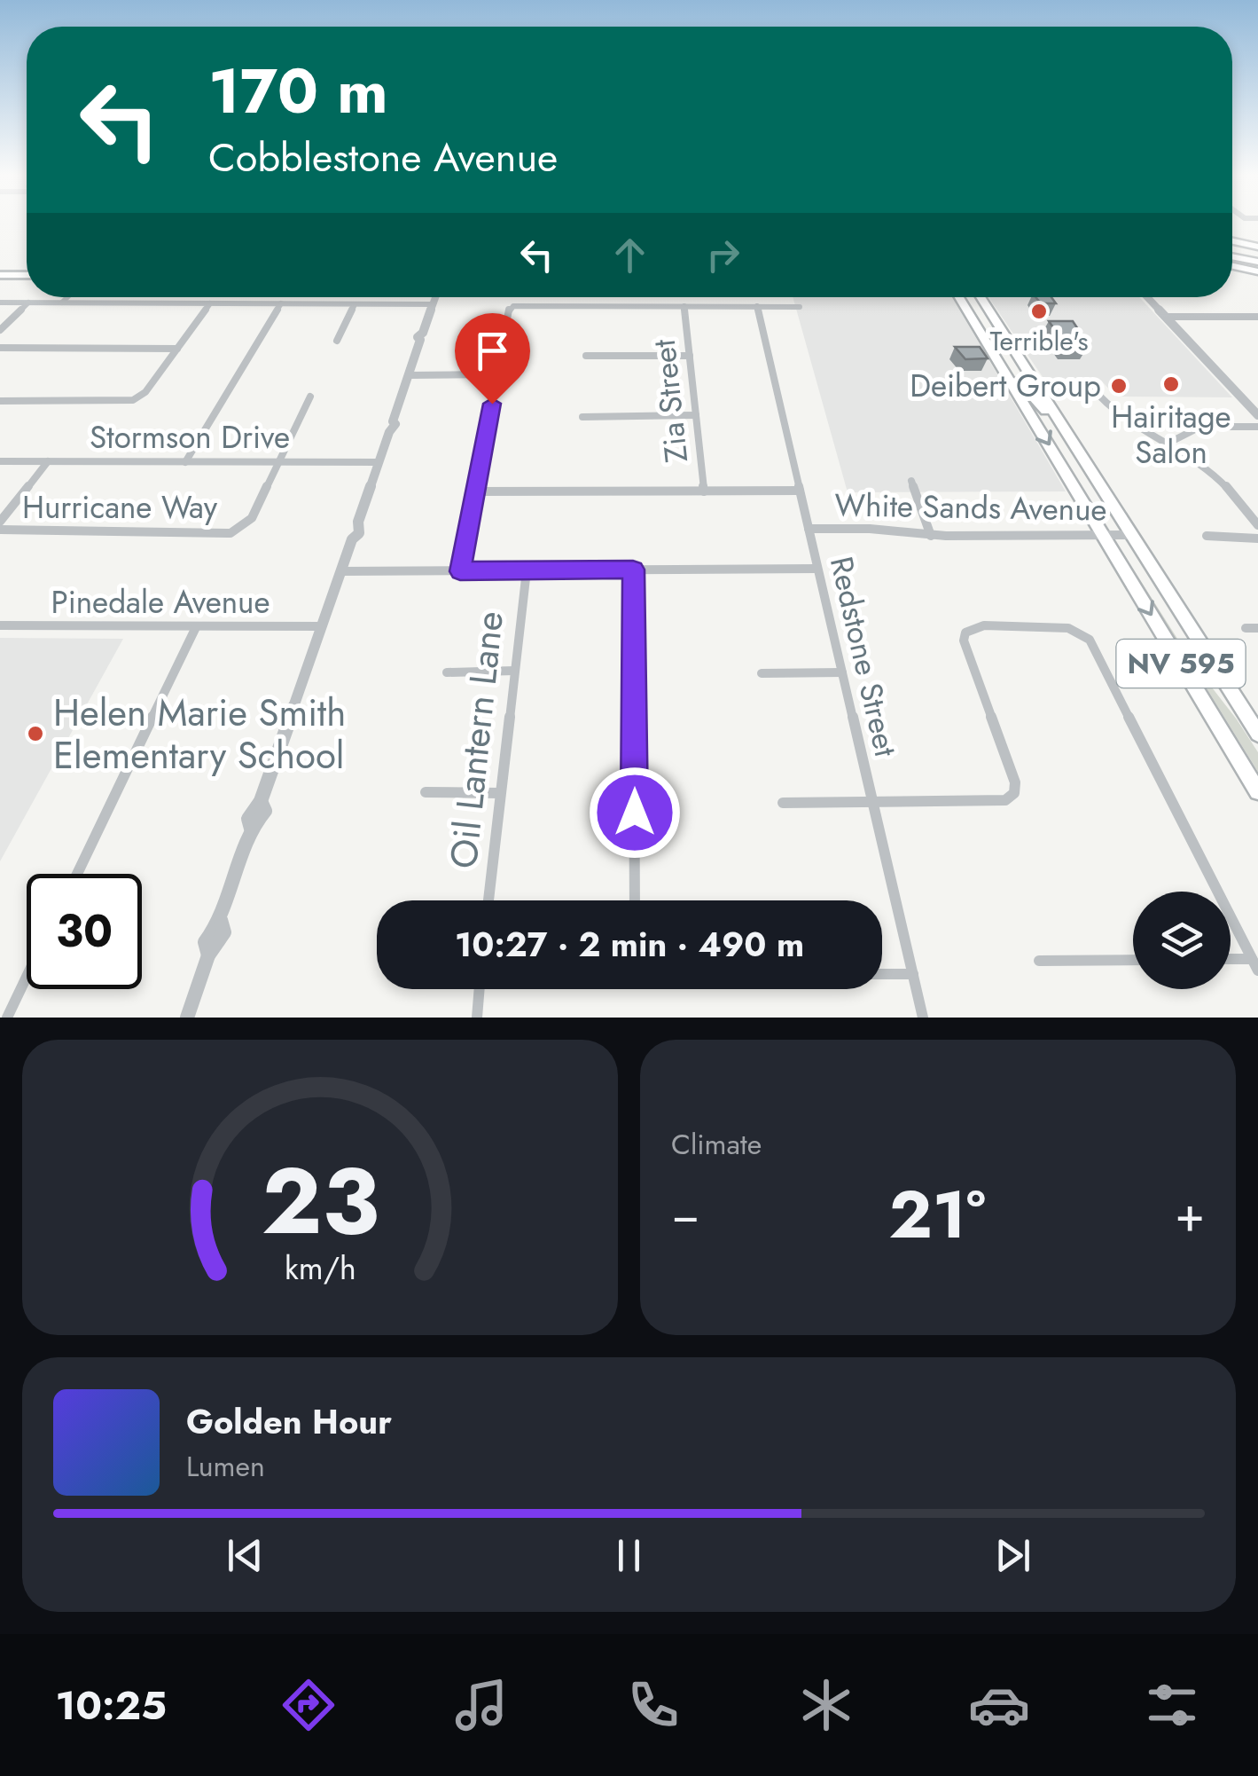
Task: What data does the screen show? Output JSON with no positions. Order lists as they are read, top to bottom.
{
  "streets": {
    "main road": ["NV 595"],
    "street": [
      "Zia Street",
      "Stormson Drive",
      "Hurricane Way",
      "White Sands Avenue",
      "Pinedale Avenue",
      "Redstone Street",
      "Oil Lantern Lane"
    ]
  },
  "crossings": [
    ["White Sands Avenue", "Redstone Street"],
    ["White Sands Avenue", "NV 595"]
  ],
  "places": [
    "Terrible's",
    "Hairitage Salon",
    "Deibert Group",
    "Helen Marie Smith Elementary School"
  ],
  "page": {
    "turn": ["170 m", "Cobblestone Avenue"],
    "limit": "30",
    "trip": "10:27 · 2 min · 490 m",
    "tile": "Climate",
    "heat": ["−", "21°", "+"],
    "song": ["Golden Hour", "Lumen"],
    "tabs": "10:25",
    "gauge": ["23", "km/h"]
  }
}
